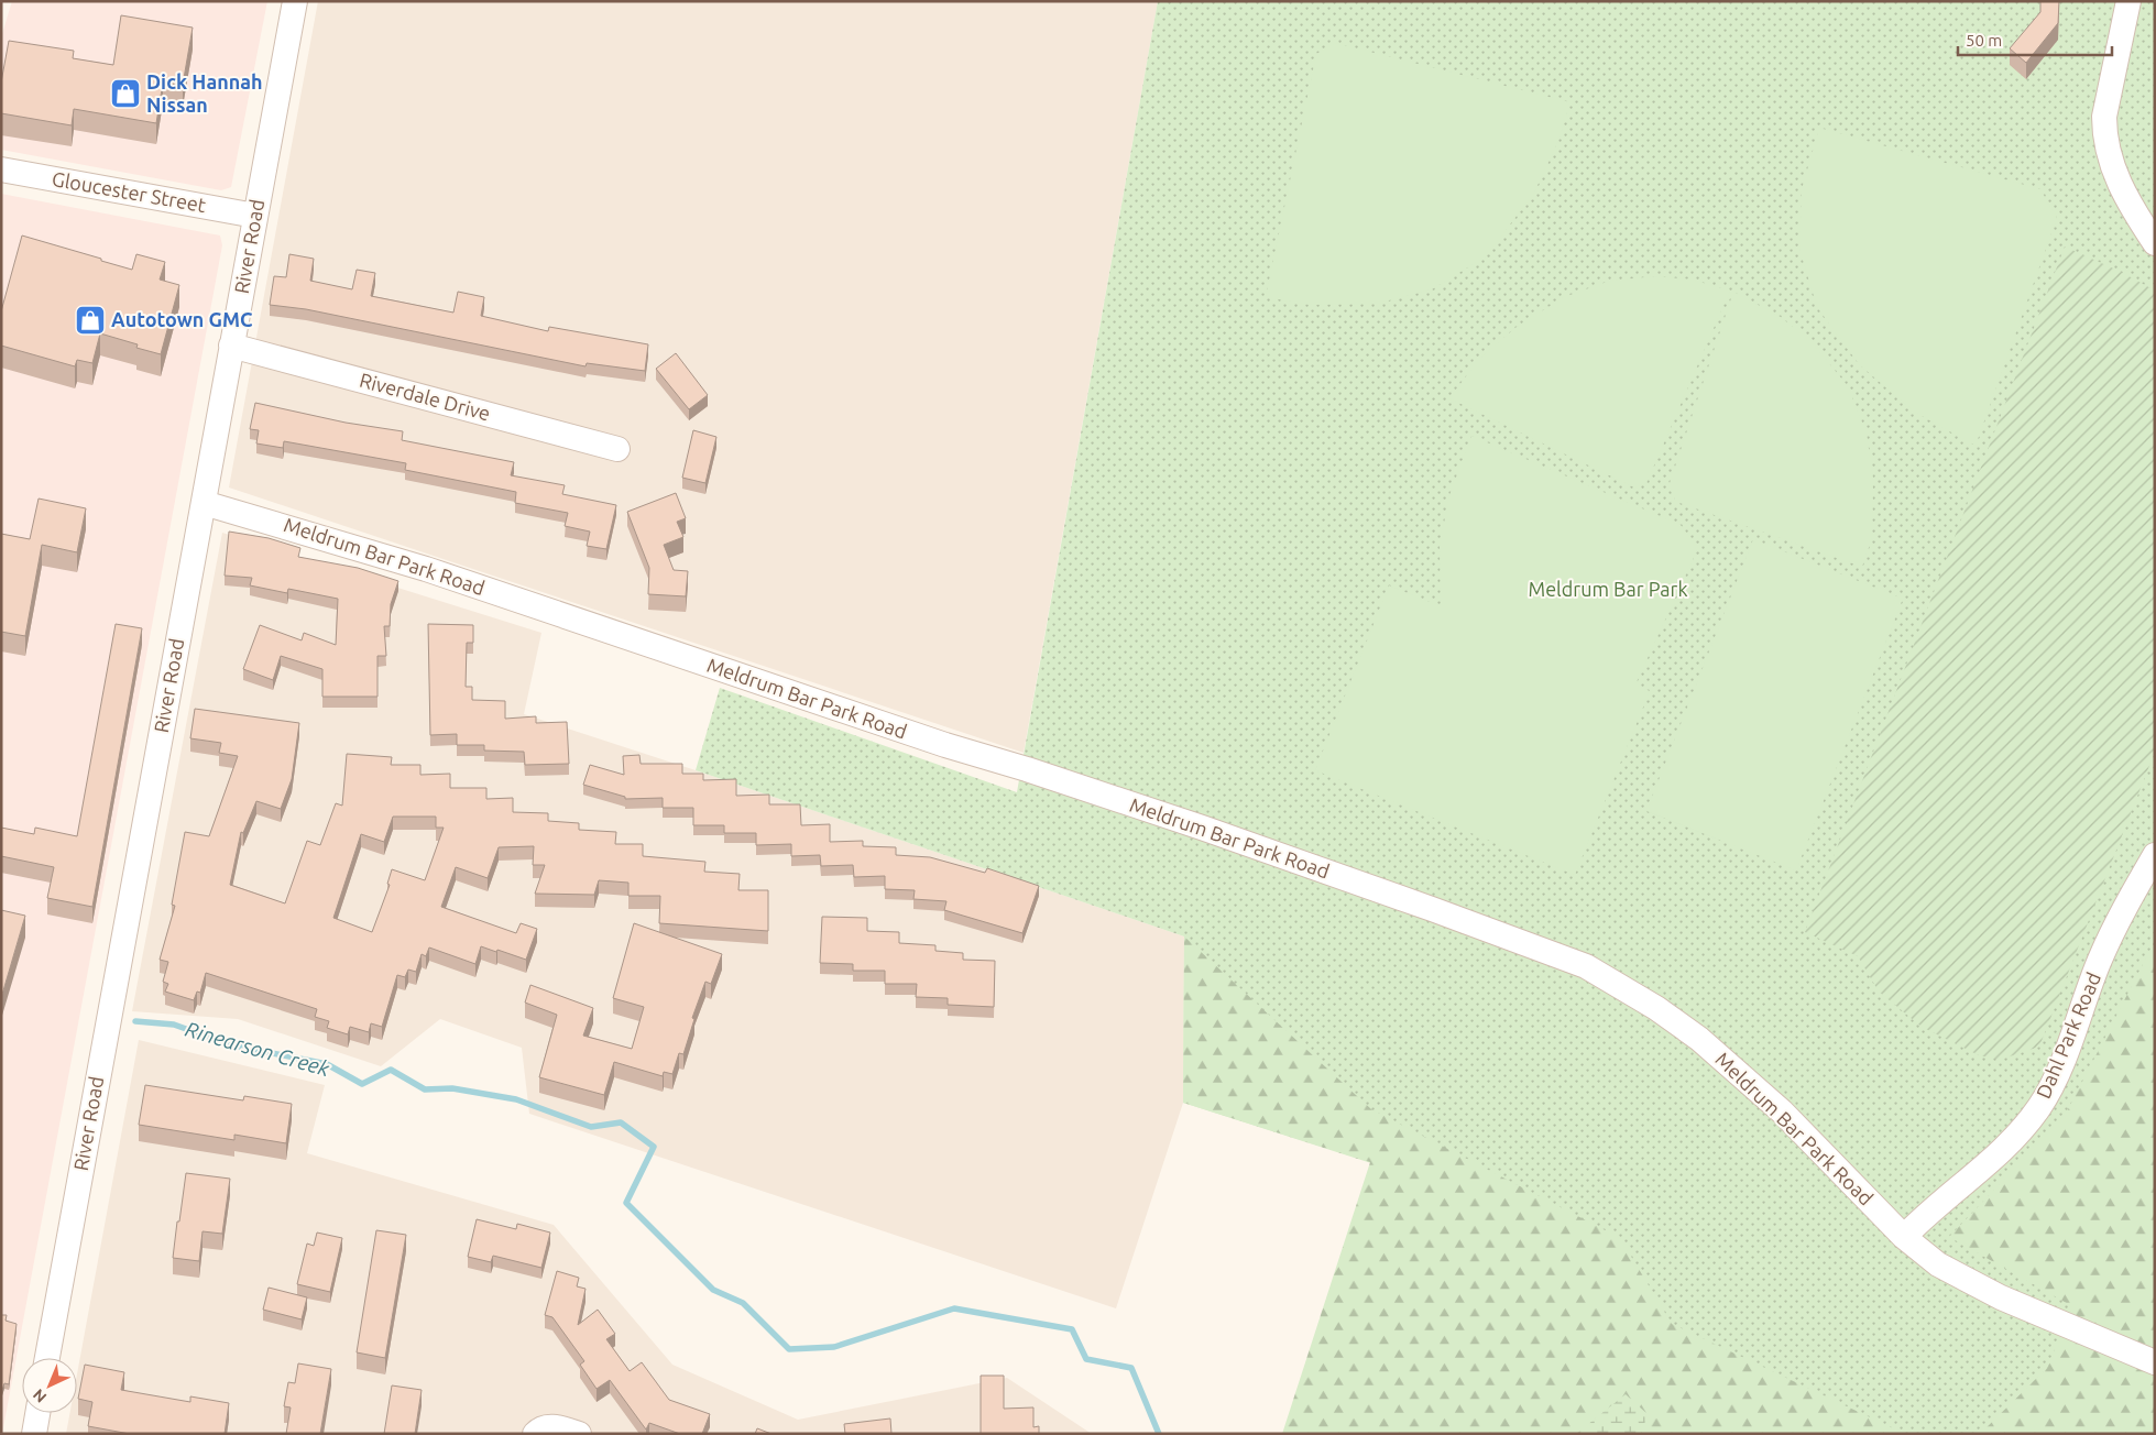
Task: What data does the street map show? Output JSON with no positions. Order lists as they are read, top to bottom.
{
  "streets": {
    "street": [
      "Gloucester Street",
      "River Road",
      "Riverdale Drive",
      "Meldrum Bar Park Road",
      "Dahl Park Road"
    ]
  },
  "crossings": [
    ["Gloucester Street", "River Road"],
    ["River Road", "Riverdale Drive"],
    ["River Road", "Meldrum Bar Park Road"],
    ["Meldrum Bar Park Road", "Dahl Park Road"]
  ],
  "water": ["Rinearson Creek"],
  "parks": ["Meldrum Bar Park"],
  "places": {
    "shop": ["Dick Hannah Nissan", "Autotown GMC"]
  },
  "scale_bar": "50 m",
  "north": "bottom left"
}
